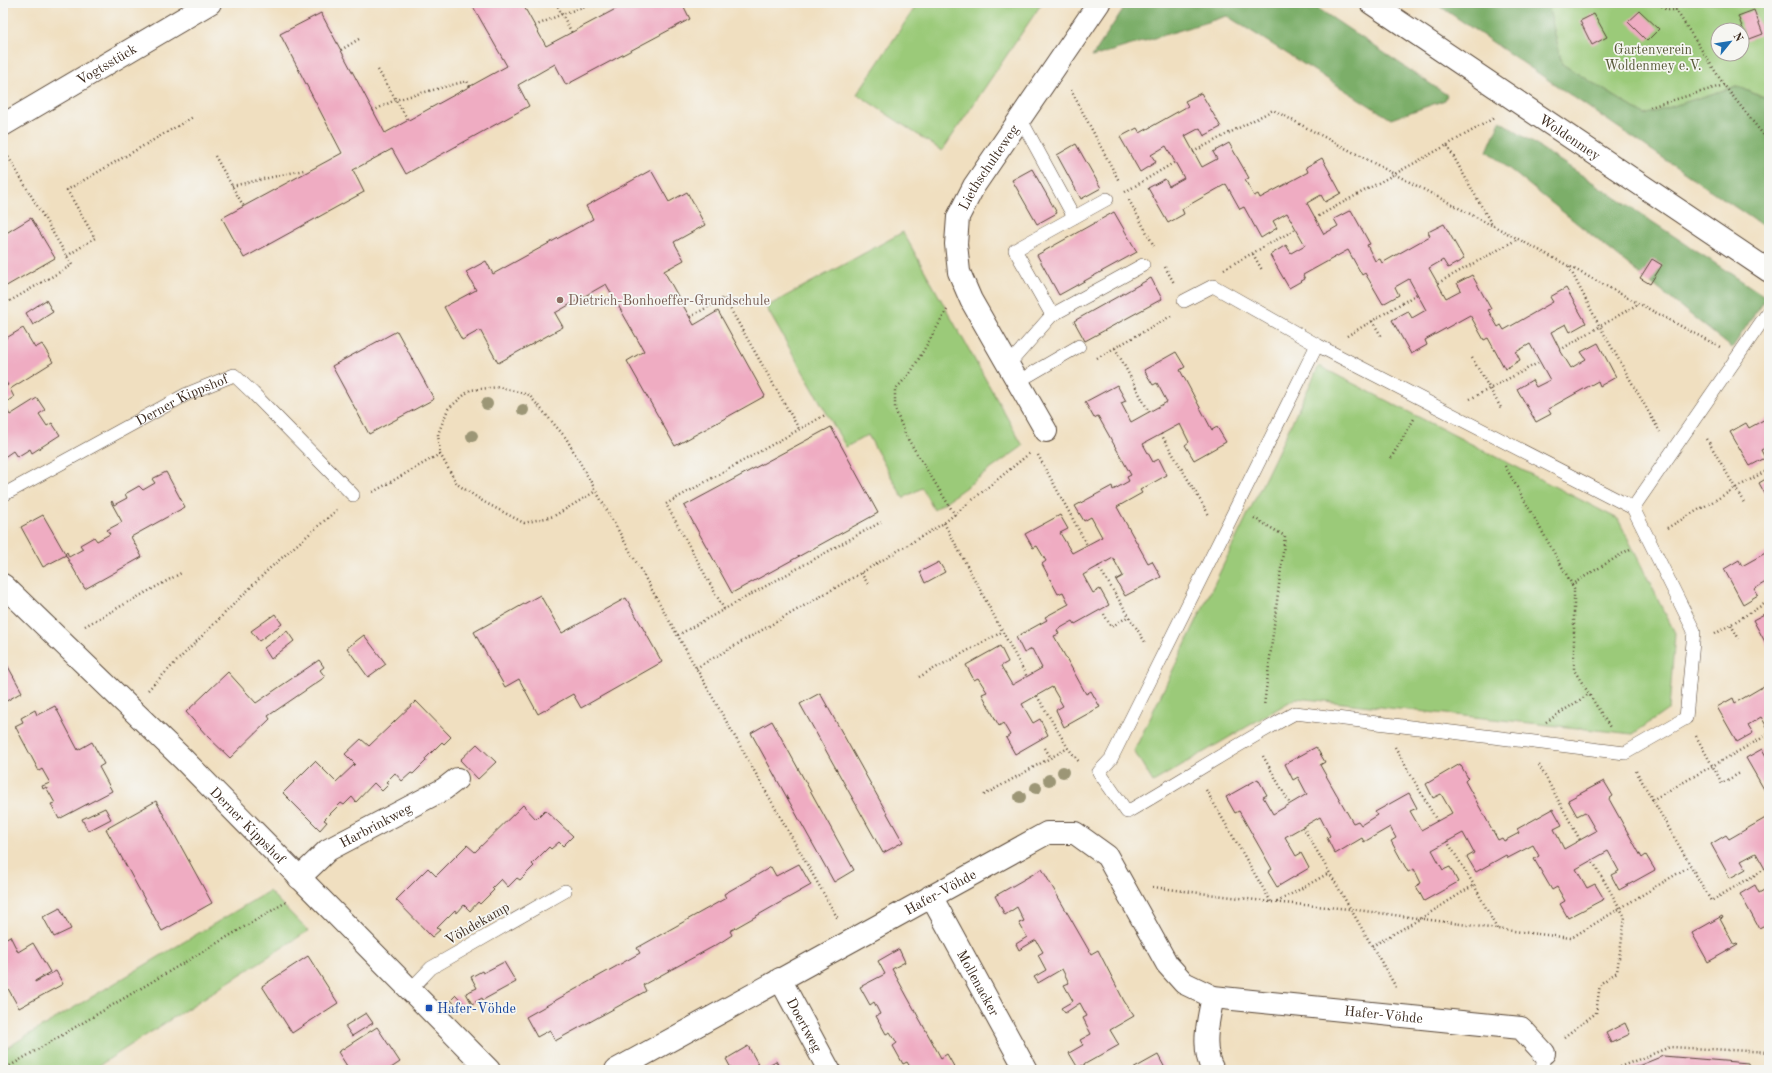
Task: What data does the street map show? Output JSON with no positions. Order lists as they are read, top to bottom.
{
  "streets": {
    "street": [
      "Vogtsstück",
      "Woldenmey",
      "Liethschulteweg",
      "Derner Kippshof",
      "Harbrinkweg",
      "Hafer-Vöhde",
      "Mollenacker",
      "Doertweg"
    ],
    "lane": ["Vöhdekamp"]
  },
  "crossings": [
    ["Derner Kippshof", "Harbrinkweg"],
    ["Derner Kippshof", "Vöhdekamp"],
    ["Hafer-Vöhde", "Mollenacker"],
    ["Hafer-Vöhde", "Doertweg"]
  ],
  "parks": ["Gartenverein Woldenmey e.V."],
  "places": {
    "other": ["Dietrich-Bonhoeffer-Grundschule"],
    "transit": ["Hafer-Vöhde"]
  },
  "north": "top right"
}
